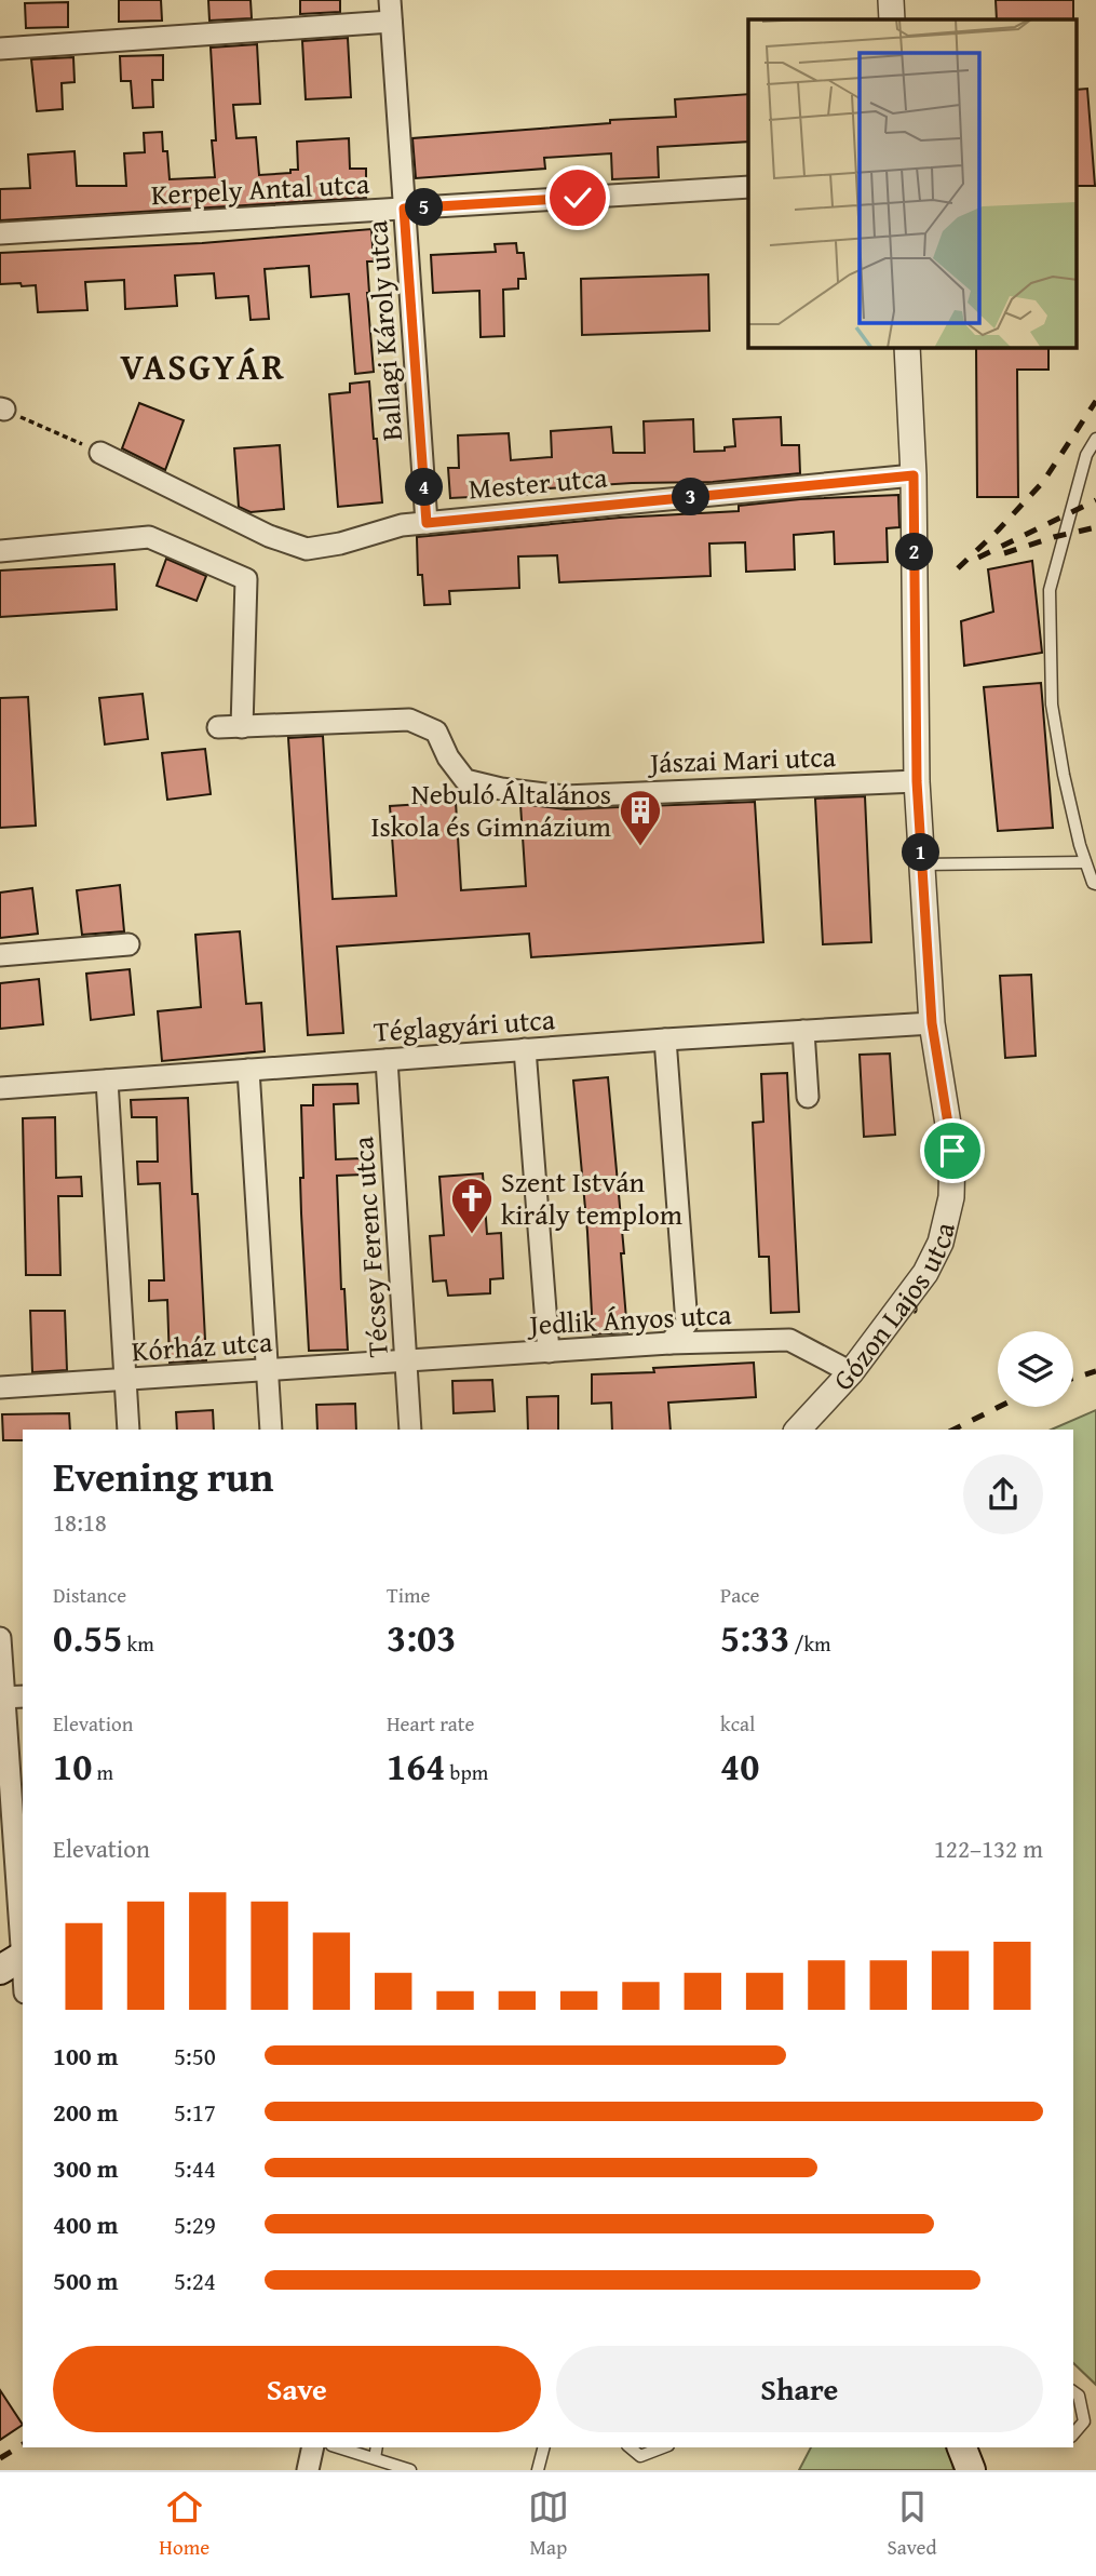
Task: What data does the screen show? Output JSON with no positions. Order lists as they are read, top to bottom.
{
  "streets": {
    "street": [
      "Kerpely Antal utca",
      "Ballagi Károly utca",
      "Mester utca",
      "Jászai Mari utca",
      "Téglagyári utca",
      "Técsey Ferenc utca",
      "Gózon Lajos utca",
      "Jedlik Ányos utca",
      "Kórház utca"
    ]
  },
  "crossings": [
    ["Kerpely Antal utca", "Ballagi Károly utca"],
    ["Ballagi Károly utca", "Mester utca"],
    ["Mester utca", "Gózon Lajos utca"],
    ["Jászai Mari utca", "Gózon Lajos utca"],
    ["Téglagyári utca", "Técsey Ferenc utca"],
    ["Téglagyári utca", "Gózon Lajos utca"],
    ["Técsey Ferenc utca", "Jedlik Ányos utca"],
    ["Técsey Ferenc utca", "Kórház utca"],
    ["Gózon Lajos utca", "Jedlik Ányos utca"],
    ["Jedlik Ányos utca", "Kórház utca"]
  ],
  "districts": ["VASGYÁR"],
  "places": {
    "building": ["Nebuló Általános Iskola és Gimnázium"],
    "church": ["Szent István király templom"]
  },
  "page": {
    "pins": [
      "5",
      "4",
      "3",
      "2",
      "1"
    ],
    "heading": ["Evening run", "18:18"],
    "stats": [
      ["Distance", "0.55 km"],
      ["Time", "3:03"],
      ["Pace", "5:33 /km"],
      ["Elevation", "10 m"],
      ["Heart rate", "164 bpm"],
      ["kcal", "40"]
    ],
    "chart": ["Elevation", "122–132 m"],
    "list": [
      {
        "name": "100 m",
        "note": "5:50"
      },
      {
        "name": "200 m",
        "note": "5:17"
      },
      {
        "name": "300 m",
        "note": "5:44"
      },
      {
        "name": "400 m",
        "note": "5:29"
      },
      {
        "name": "500 m",
        "note": "5:24"
      }
    ],
    "buttons": ["Save", "Share"],
    "tabs": ["Home", "Map", "Saved"]
  }
}
